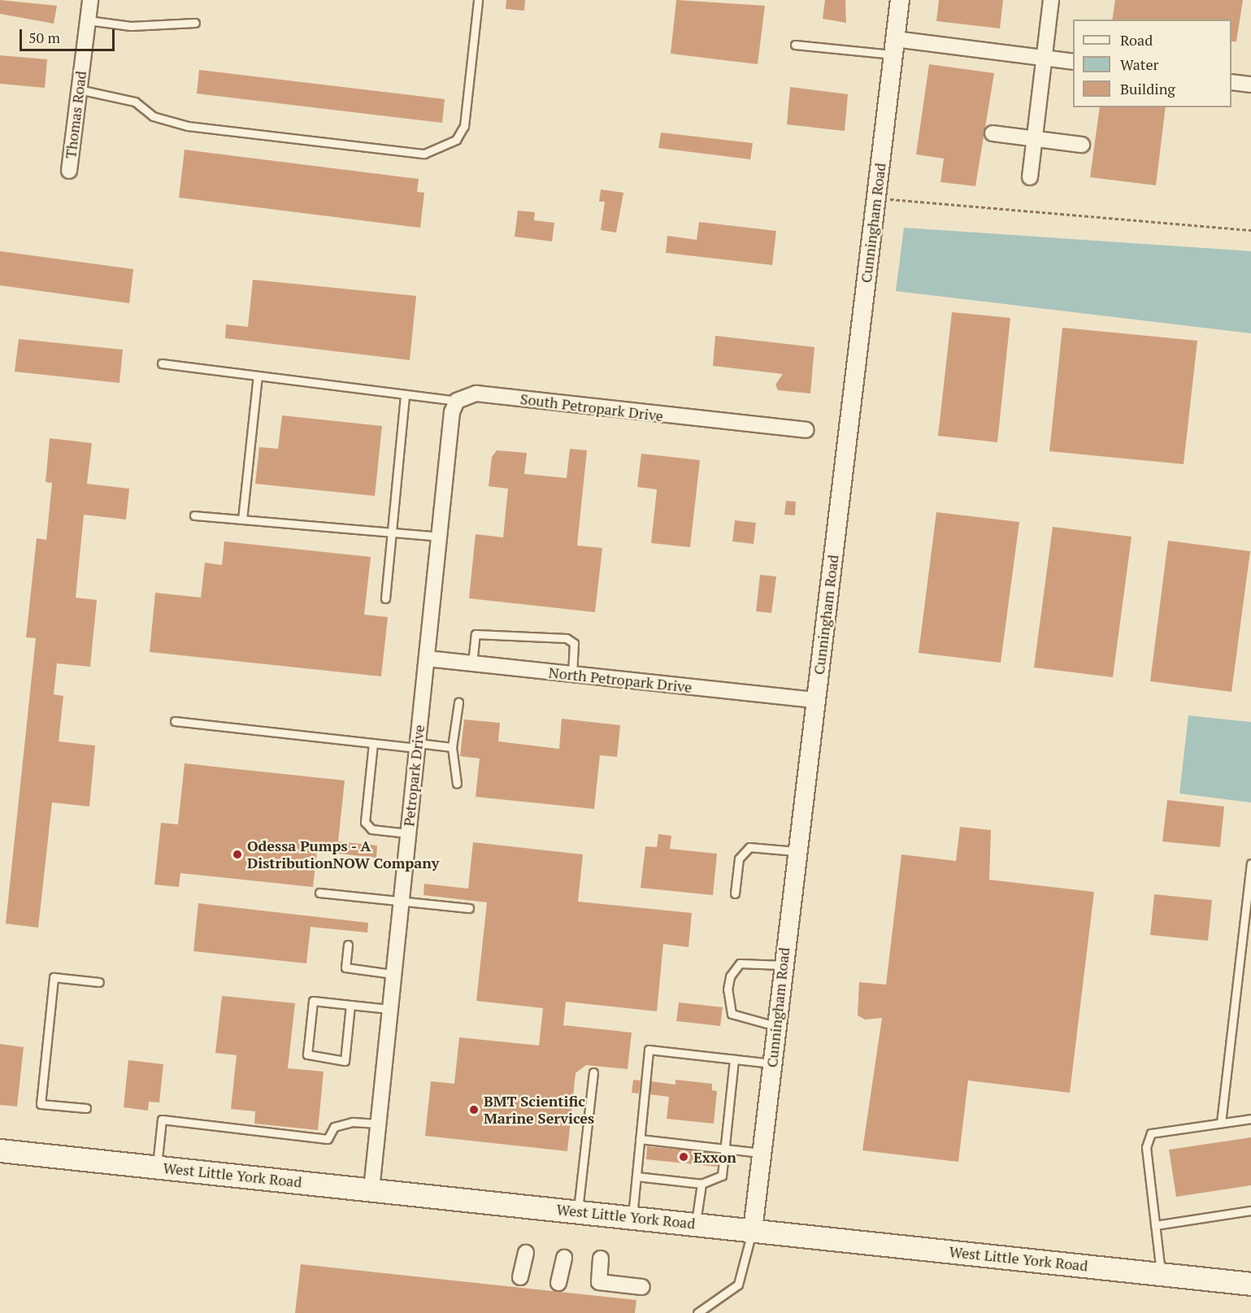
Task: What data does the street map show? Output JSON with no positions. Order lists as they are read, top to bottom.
{
  "streets": {
    "main road": ["West Little York Road"],
    "street": [
      "Thomas Road",
      "Cunningham Road",
      "South Petropark Drive",
      "North Petropark Drive",
      "Petropark Drive"
    ]
  },
  "crossings": [
    ["Cunningham Road", "North Petropark Drive"],
    ["Cunningham Road", "West Little York Road"],
    ["South Petropark Drive", "Petropark Drive"],
    ["North Petropark Drive", "Petropark Drive"],
    ["Petropark Drive", "West Little York Road"]
  ],
  "places": ["Odessa Pumps - A DistributionNOW Company", "BMT Scientific Marine Services", "Exxon"],
  "legend": ["Road", "Water", "Building"],
  "scale_bar": "50 m"
}
